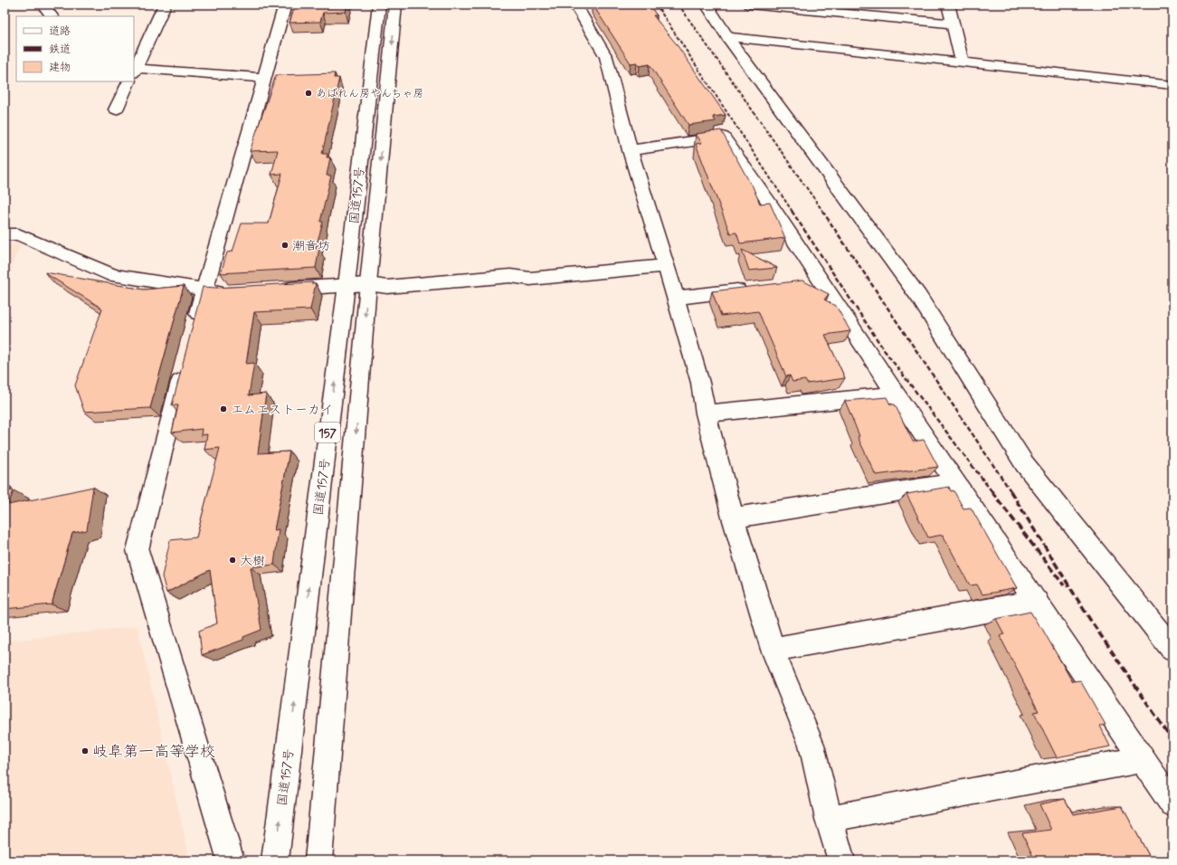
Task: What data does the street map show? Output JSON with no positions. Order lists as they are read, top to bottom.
{
  "streets": {
    "main road": ["国道157号", "157"]
  },
  "places": [
    "あばれん房やんちゃ房",
    "潮音坊",
    "エムエストーカイ",
    "大樹",
    "岐阜第一高等学校"
  ],
  "legend": ["道路", "鉄道", "建物"]
}
